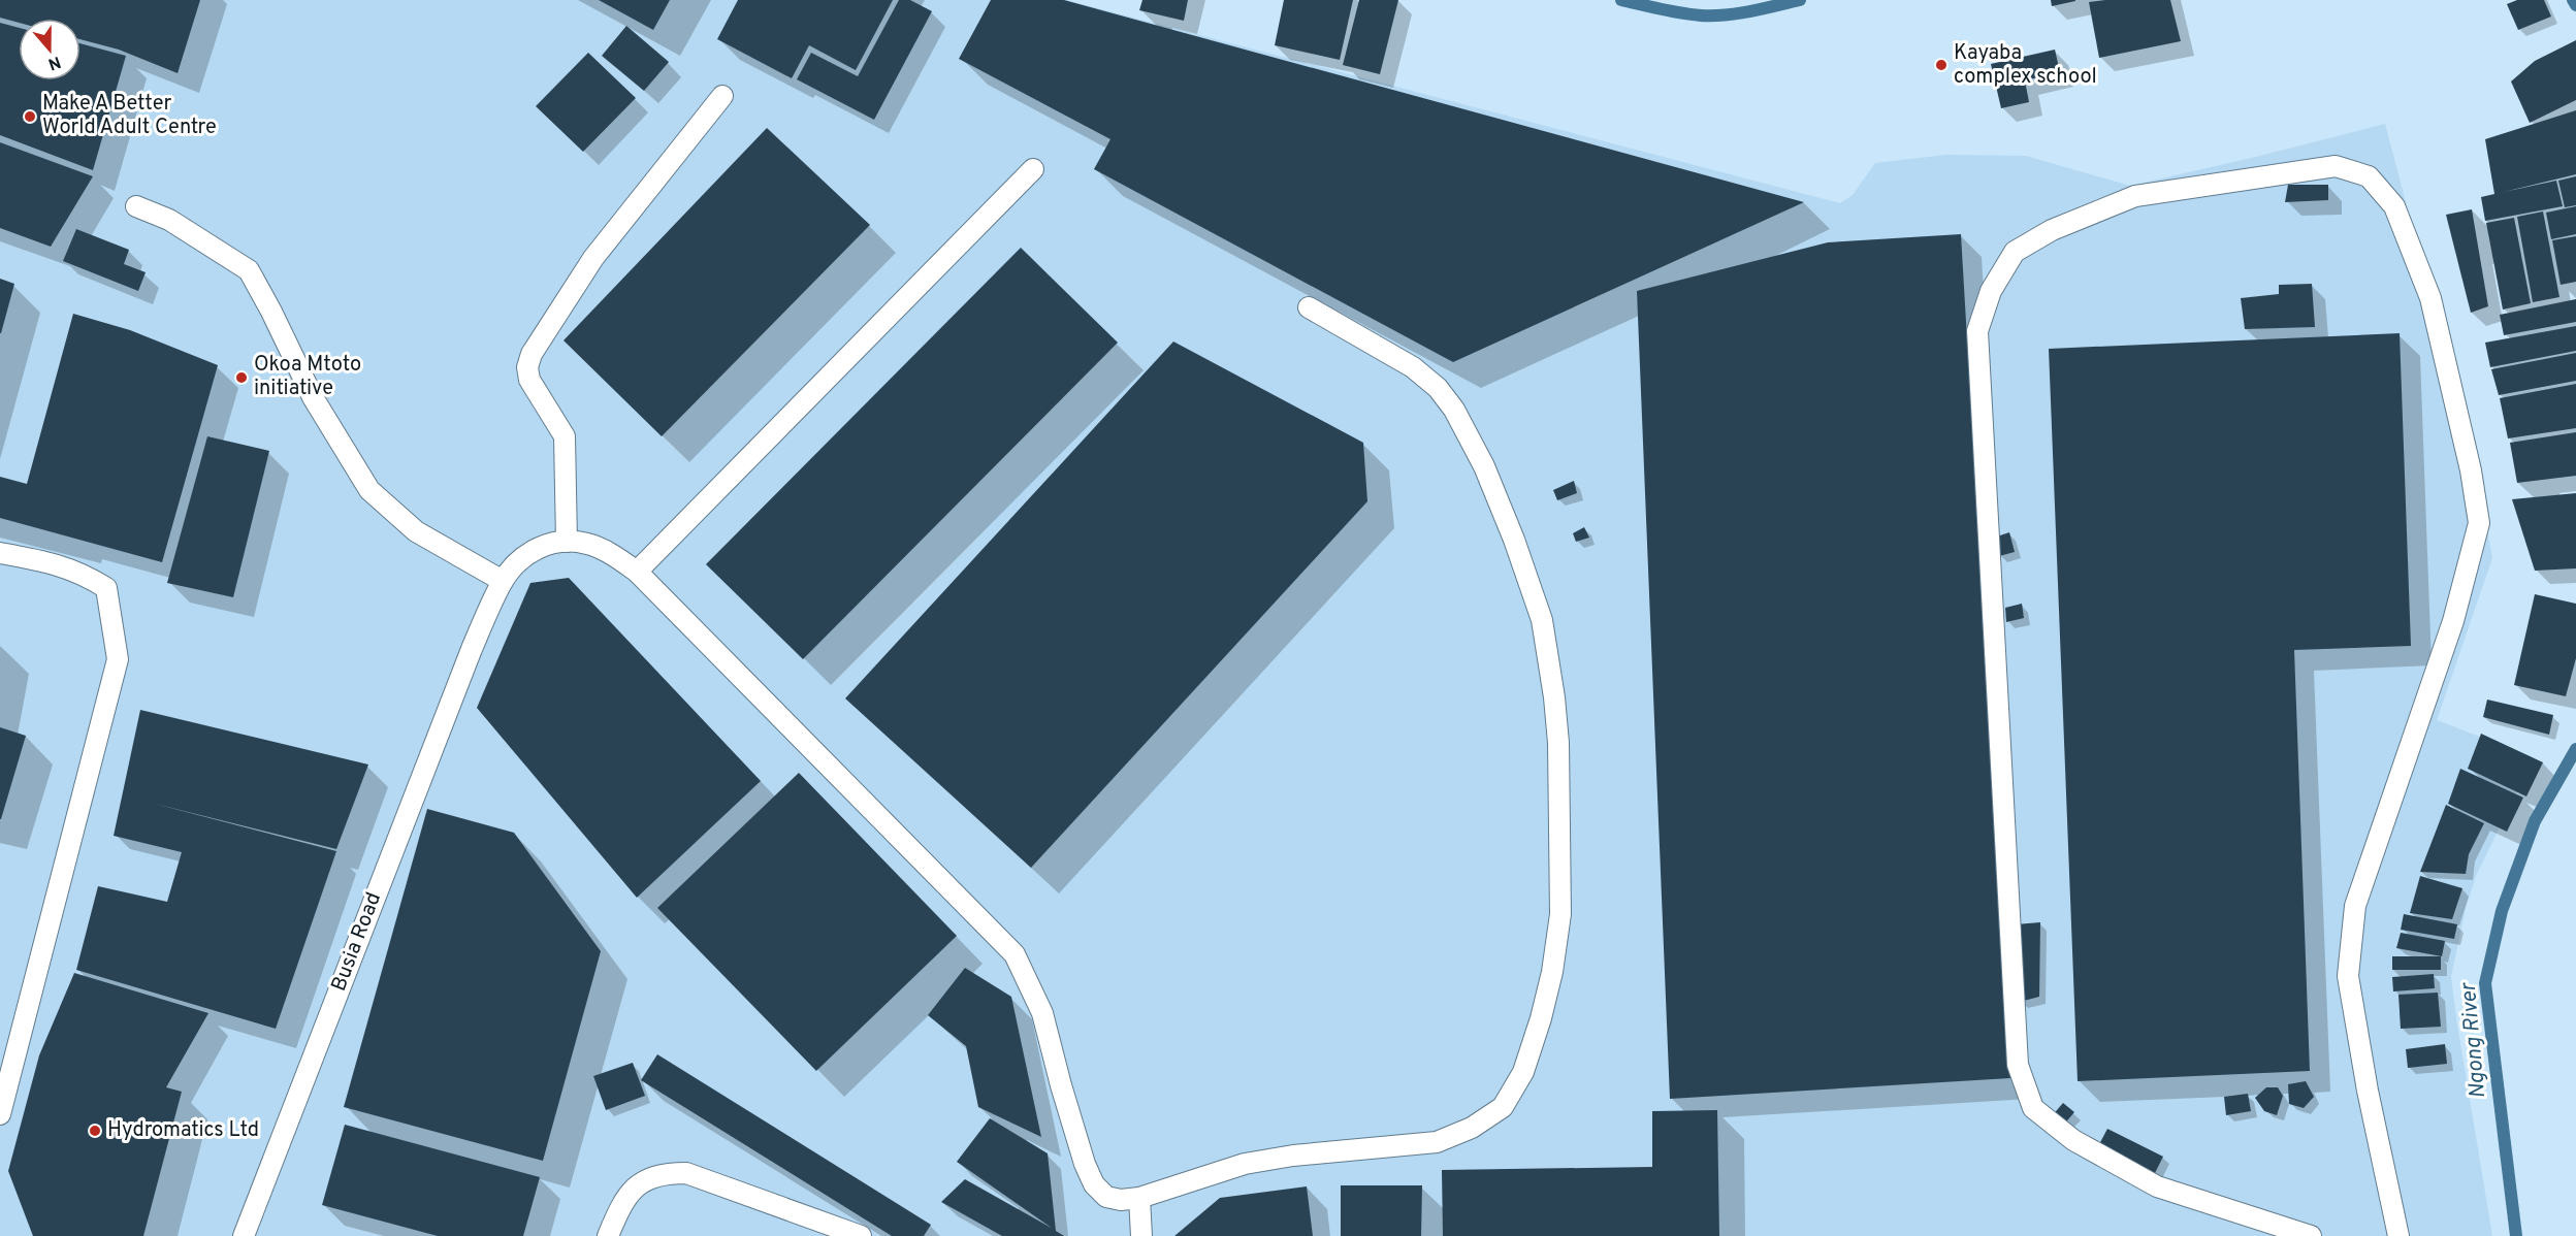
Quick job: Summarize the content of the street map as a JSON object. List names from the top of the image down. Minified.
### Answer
{"streets":{"lane":["Busia Road"]},"water":["Ngong River"],"places":["Kayaba complex school","Make A Better World Adult Centre","Okoa Mtoto initiative","Hydromatics Ltd"],"north":"bottom"}
